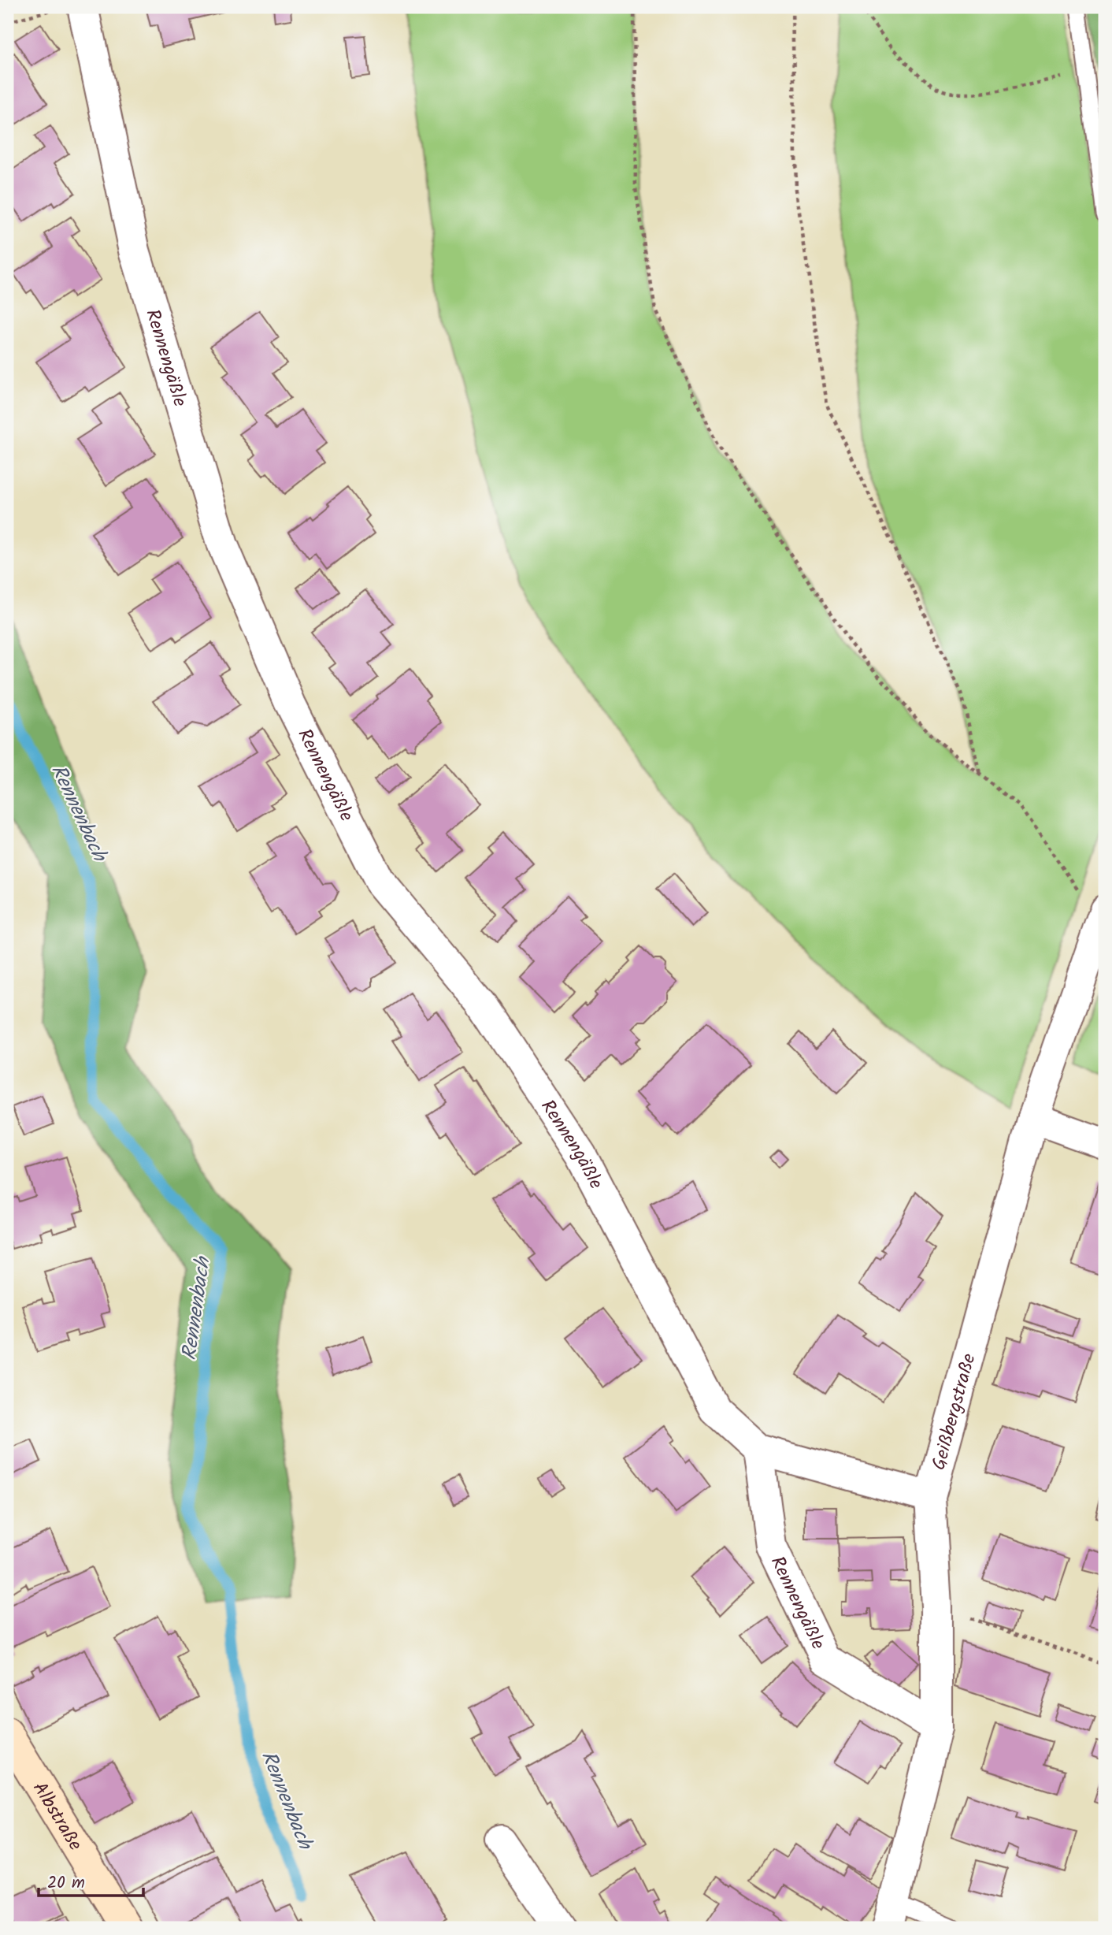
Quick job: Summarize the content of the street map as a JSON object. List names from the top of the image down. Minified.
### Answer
{"streets":{"main road":["Albstraße"],"street":["Rennengäßle","Geißbergstraße"]},"crossings":[["Rennengäßle","Geißbergstraße"]],"water":["Rennenbach"],"scale_bar":"20 m"}
